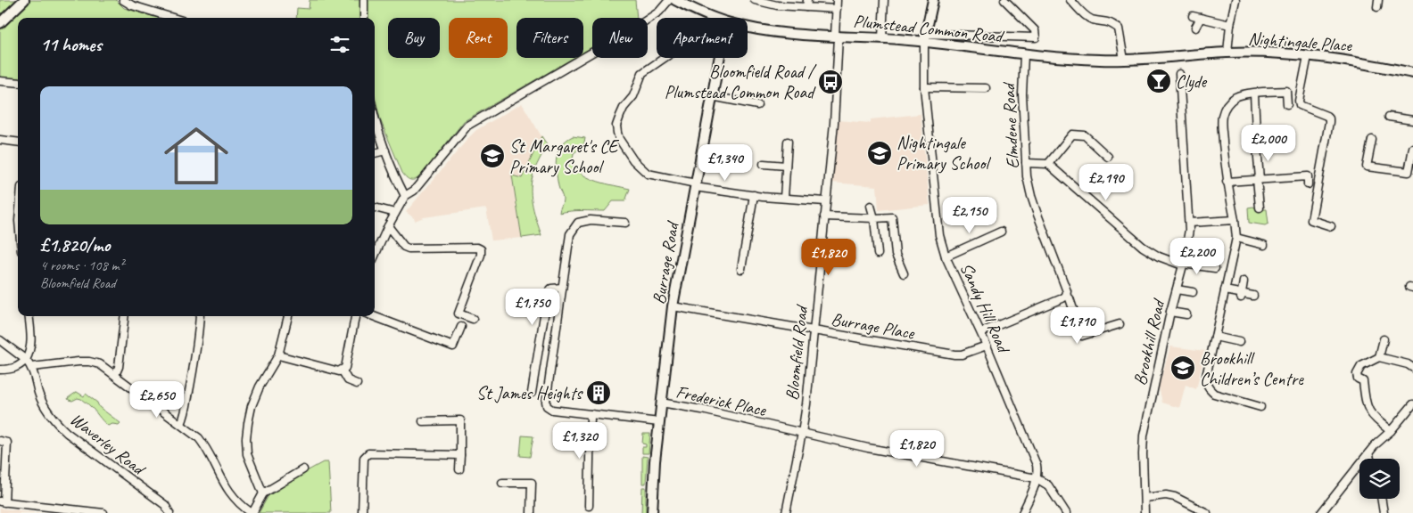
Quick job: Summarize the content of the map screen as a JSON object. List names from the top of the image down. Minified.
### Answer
{"streets":{"street":["Plumstead Common Road","Nightingale Place","Elmdene Road","Burrage Road","Sandy Hill Road","Burrage Place","Brookhill Road","Bloomfield Road","Frederick Place","Waverley Road"]},"crossings":[["Plumstead Common Road","Nightingale Place"],["Plumstead Common Road","Elmdene Road"],["Plumstead Common Road","Sandy Hill Road"],["Plumstead Common Road","Bloomfield Road"],["Burrage Road","Burrage Place"],["Burrage Road","Frederick Place"],["Sandy Hill Road","Burrage Place"],["Sandy Hill Road","Frederick Place"],["Burrage Place","Bloomfield Road"],["Bloomfield Road","Frederick Place"]],"places":{"bar":["Clyde"],"bus stop":["Bloomfield Road / Plumstead Common Road"],"school or university":["Nightingale Primary School","St Margaret's CE Primary School","Brookhill Children’s Centre"],"building":["St James Heights"]},"page":{"chip":["Buy","Rent","Filters","New","Apartment"],"heading":"11 homes","list":[{"name":"£1,820/mo","note":"4 rooms · 108 m² · Bloomfield Road"}],"price":["£2,000","£1,340","£2,190","£2,150","£2,200","£1,820","£1,750","£1,710","£2,650","£1,320","£1,820"]}}
